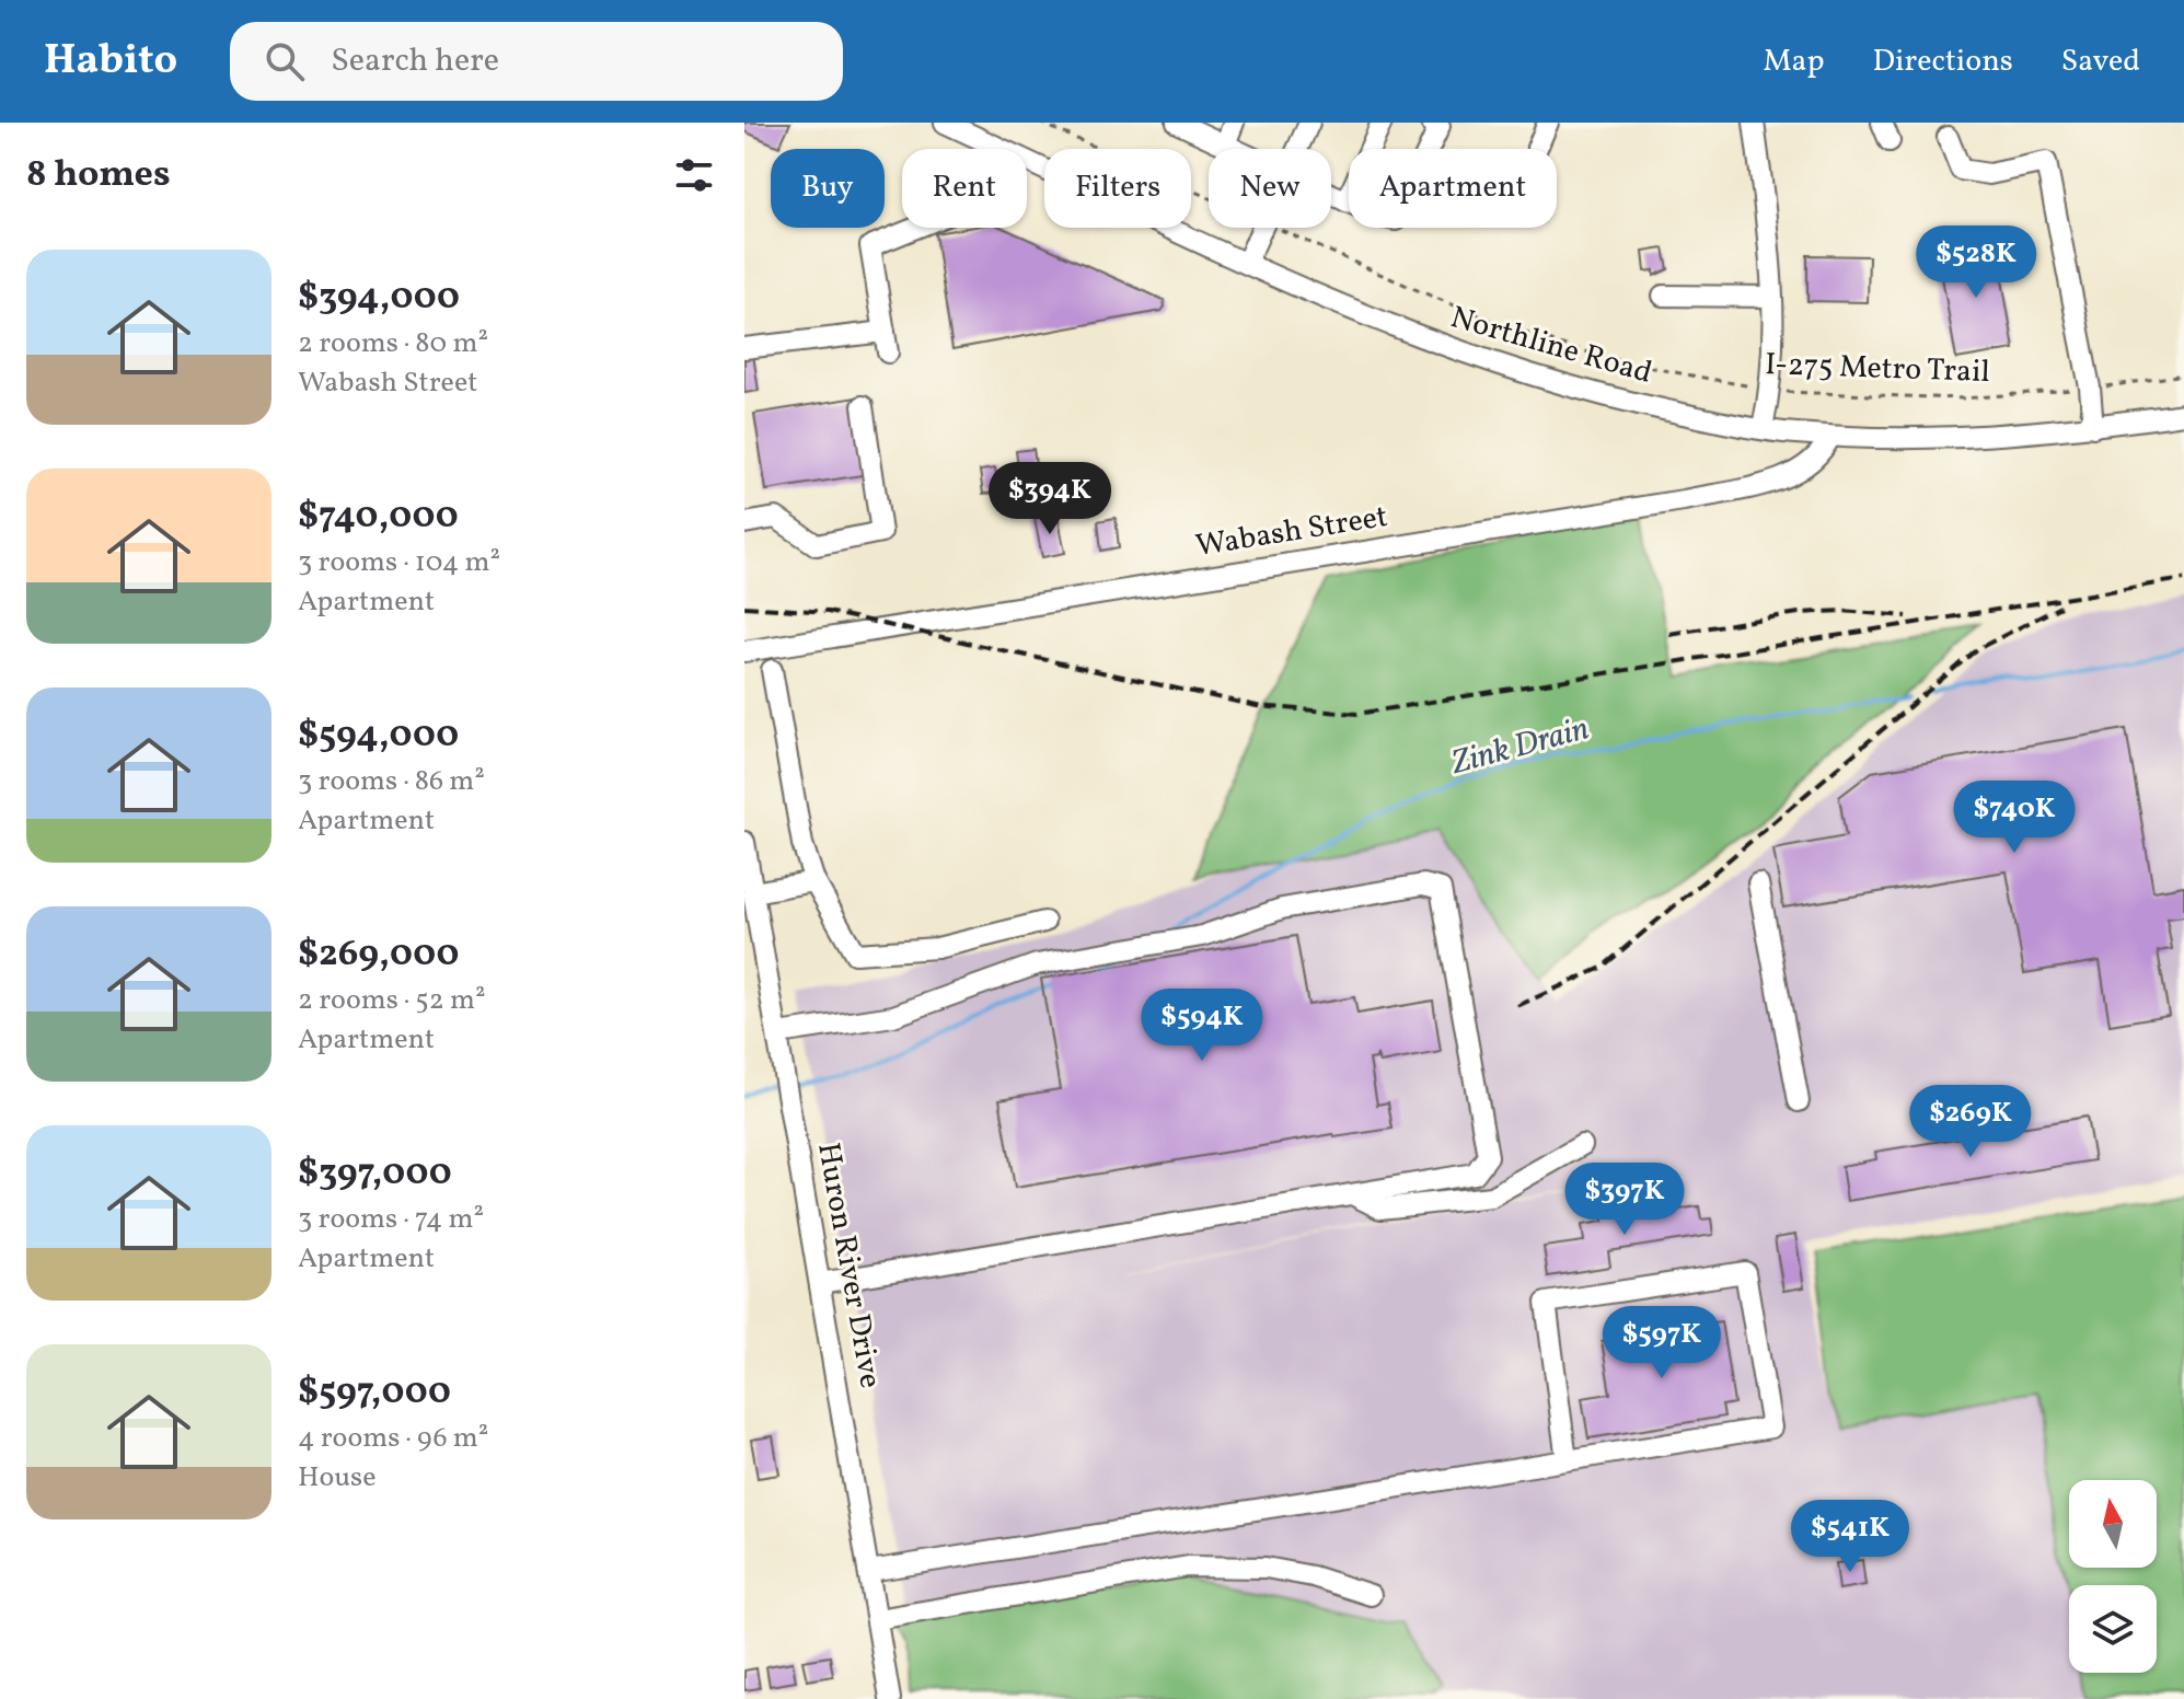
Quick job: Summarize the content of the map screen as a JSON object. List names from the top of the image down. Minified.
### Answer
{"streets":{"street":["Northline Road","Wabash Street","Huron River Drive"],"path":["I-275 Metro Trail"]},"crossings":[["Northline Road","Wabash Street"]],"water":["Zink Drain"],"north":"top","page":{"header":"Habito","search":"Search here","nav":["Map","Directions","Saved"],"heading":"8 homes","chip":["Buy","Rent","Filters","New","Apartment"],"price":["$528K","$394K","$740K","$594K","$269K","$397K","$597K","$541K"],"list":[{"name":"$394,000","note":"2 rooms · 80 m² · Wabash Street"},{"name":"$740,000","note":"3 rooms · 104 m² · Apartment"},{"name":"$594,000","note":"3 rooms · 86 m² · Apartment"},{"name":"$269,000","note":"2 rooms · 52 m² · Apartment"},{"name":"$397,000","note":"3 rooms · 74 m² · Apartment"},{"name":"$597,000","note":"4 rooms · 96 m² · House"}]}}
